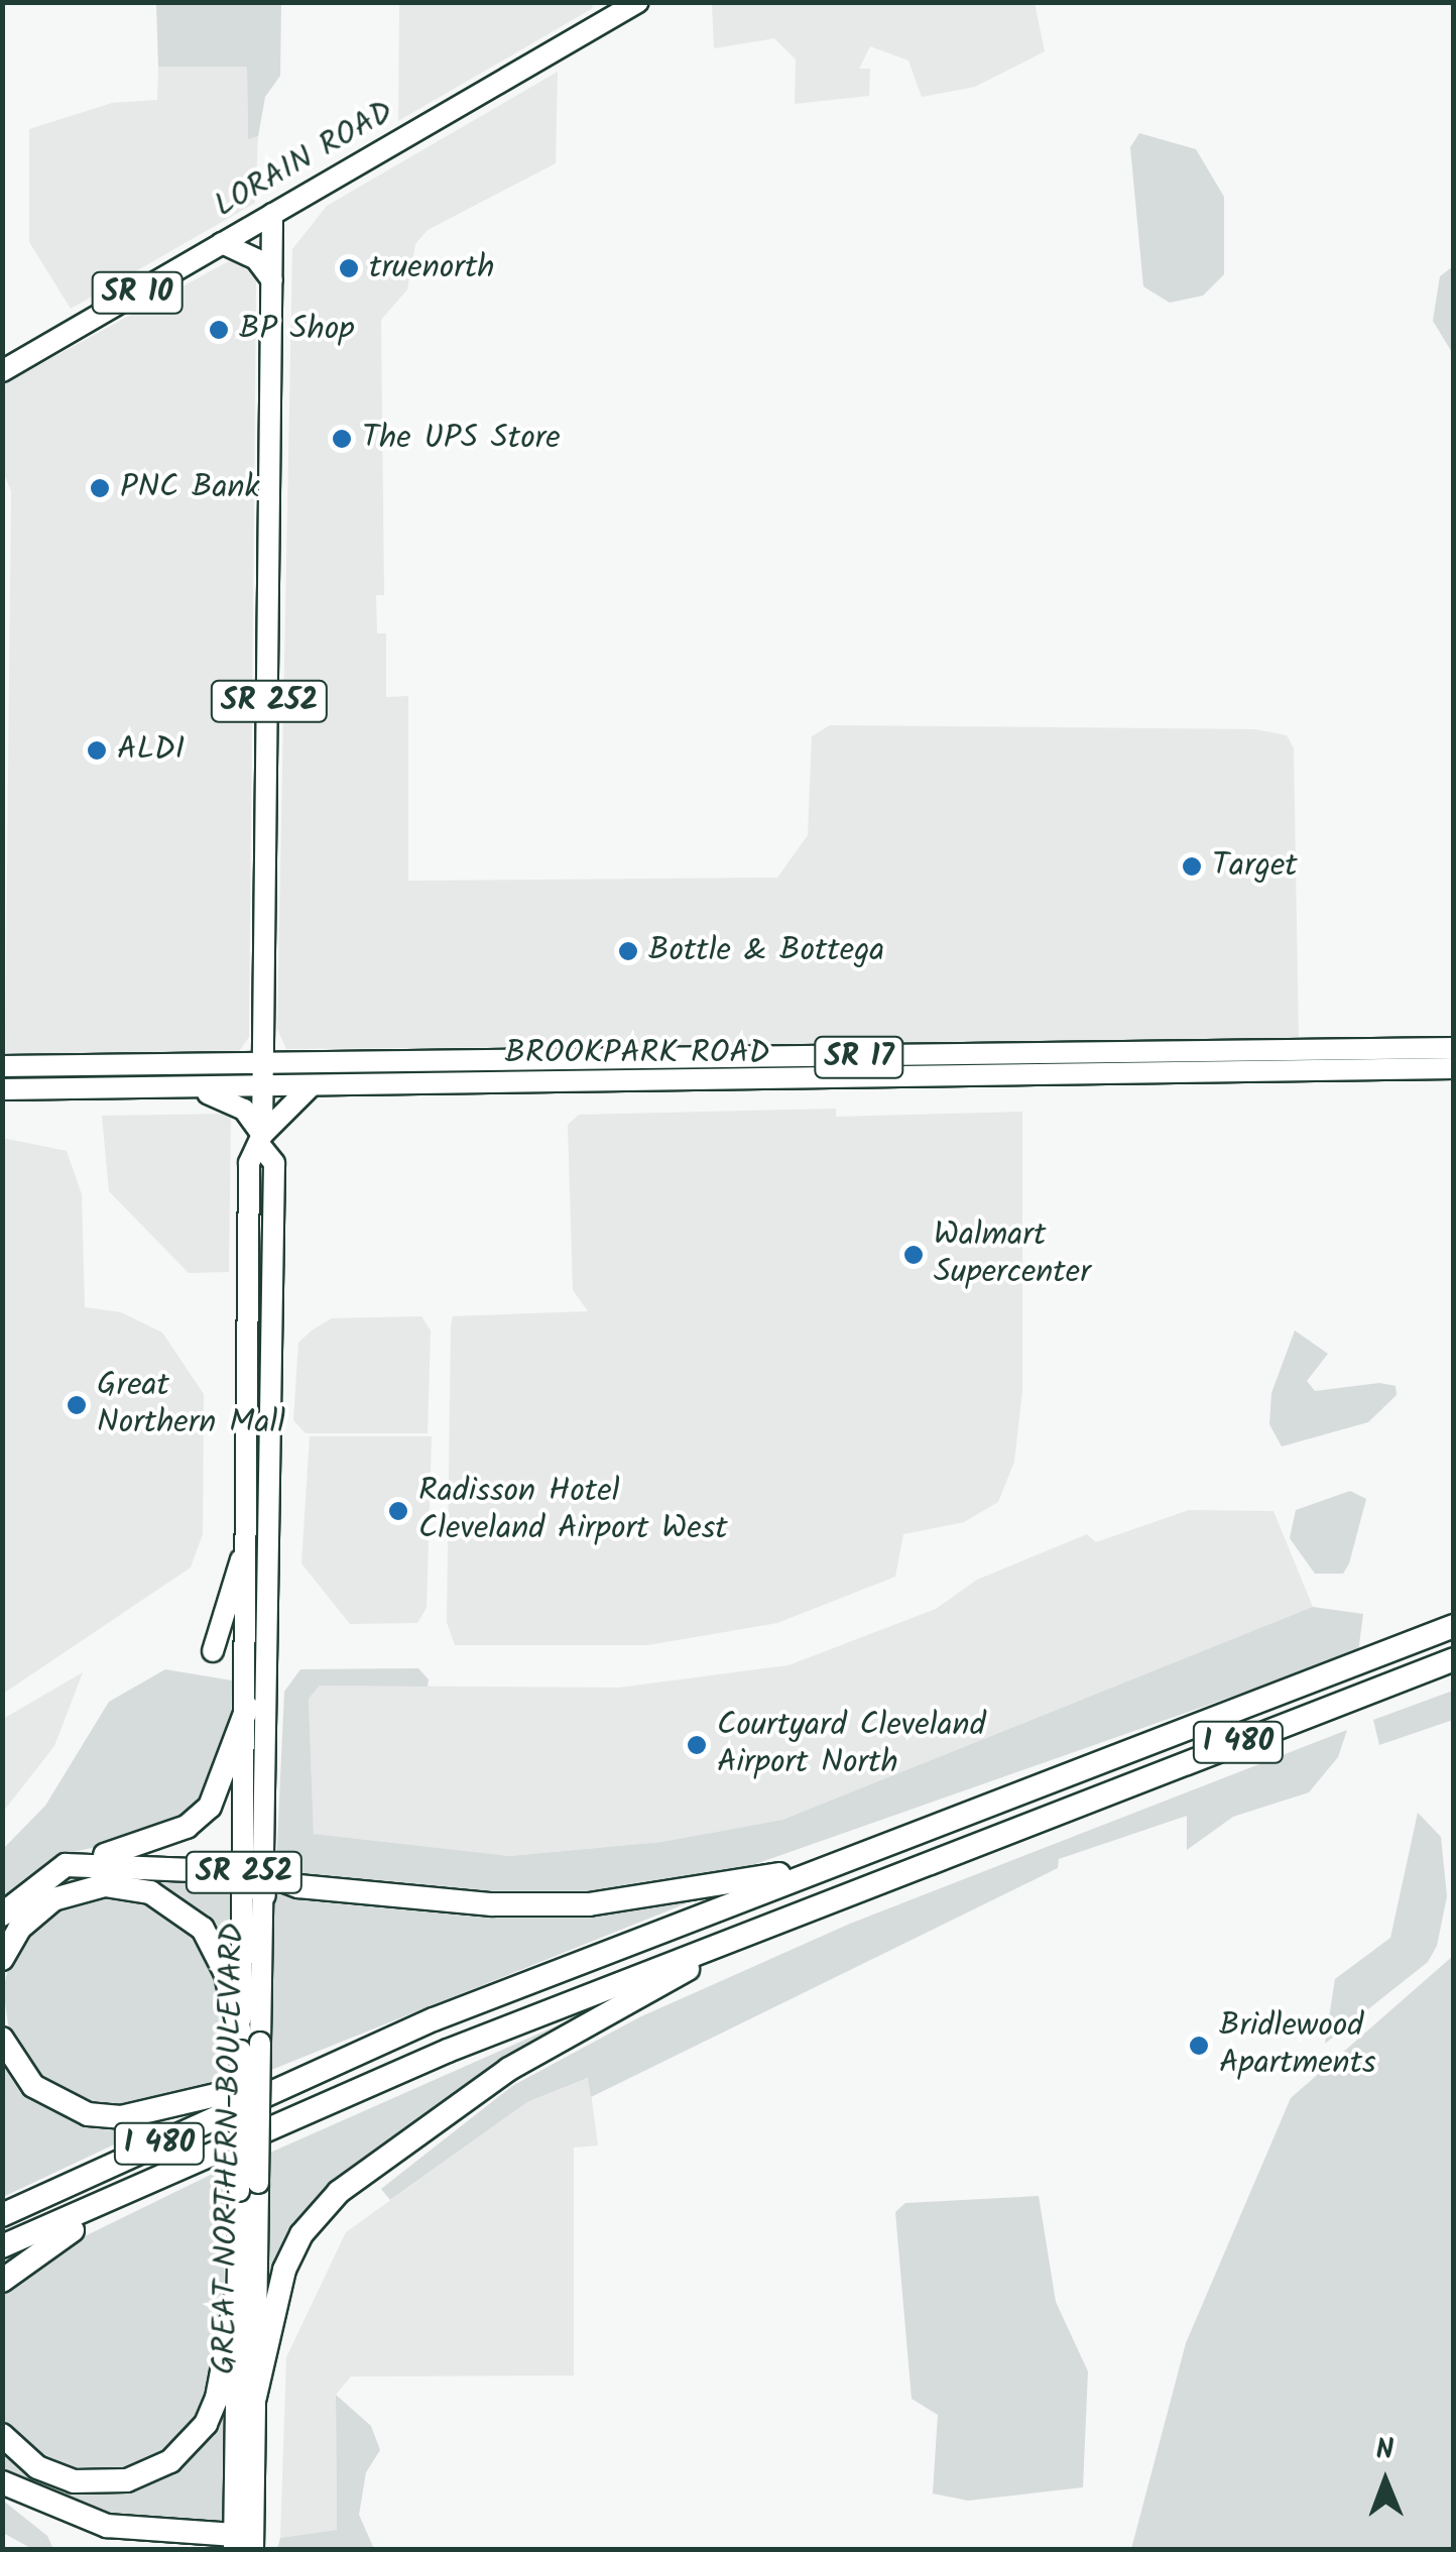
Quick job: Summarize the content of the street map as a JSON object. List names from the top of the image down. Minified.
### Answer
{"streets":{"highway":["I 480"],"main road":["LORAIN ROAD","SR 10","SR 252","BROOKPARK ROAD","SR 17","GREAT NORTHERN BOULEVARD"]},"crossings":[["LORAIN ROAD","GREAT NORTHERN BOULEVARD"],["BROOKPARK ROAD","GREAT NORTHERN BOULEVARD"]],"places":["truenorth","BP Shop","The UPS Store","PNC Bank","ALDI","Target","Bottle & Bottega","Walmart Supercenter","Great Northern Mall","Radisson Hotel Cleveland Airport West","Courtyard Cleveland Airport North","Bridlewood Apartments"],"north":"top"}
